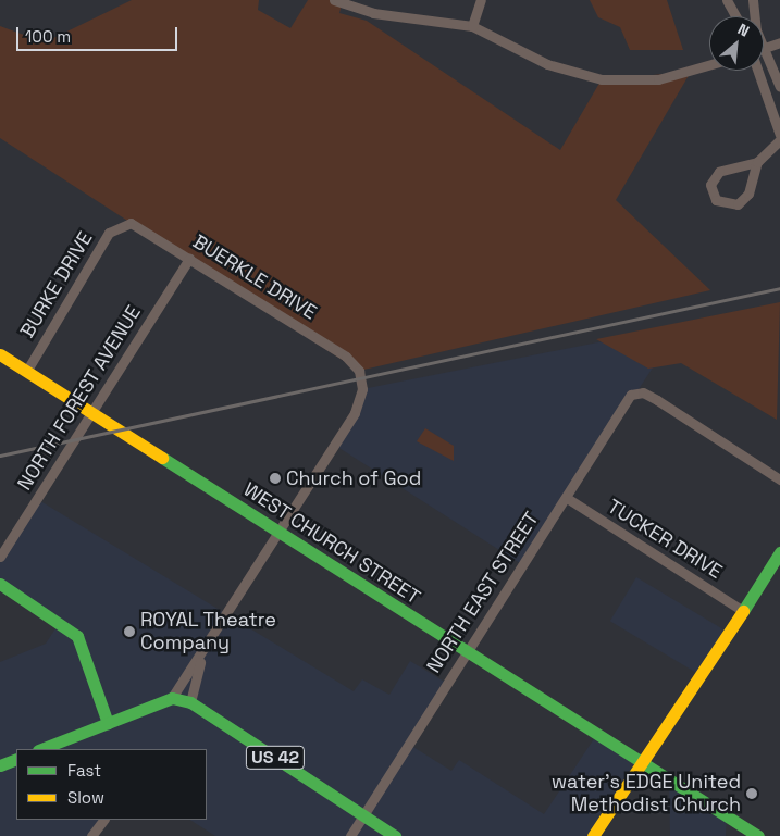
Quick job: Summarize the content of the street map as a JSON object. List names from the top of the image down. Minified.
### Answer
{"streets":{"main road":["WEST CHURCH STREET","US 42"],"street":["BUERKLE DRIVE","BURKE DRIVE","NORTH FOREST AVENUE","TUCKER DRIVE","NORTH EAST STREET"]},"crossings":[["BUERKLE DRIVE","BURKE DRIVE"],["BUERKLE DRIVE","NORTH FOREST AVENUE"],["BUERKLE DRIVE","WEST CHURCH STREET"],["BURKE DRIVE","WEST CHURCH STREET"],["NORTH FOREST AVENUE","WEST CHURCH STREET"],["TUCKER DRIVE","NORTH EAST STREET"],["WEST CHURCH STREET","NORTH EAST STREET"],["NORTH EAST STREET","US 42"]],"places":["Church of God","ROYAL Theatre Company","water's EDGE United Methodist Church"],"legend":["Fast","Slow"],"scale_bar":"100 m","north":"top right"}
